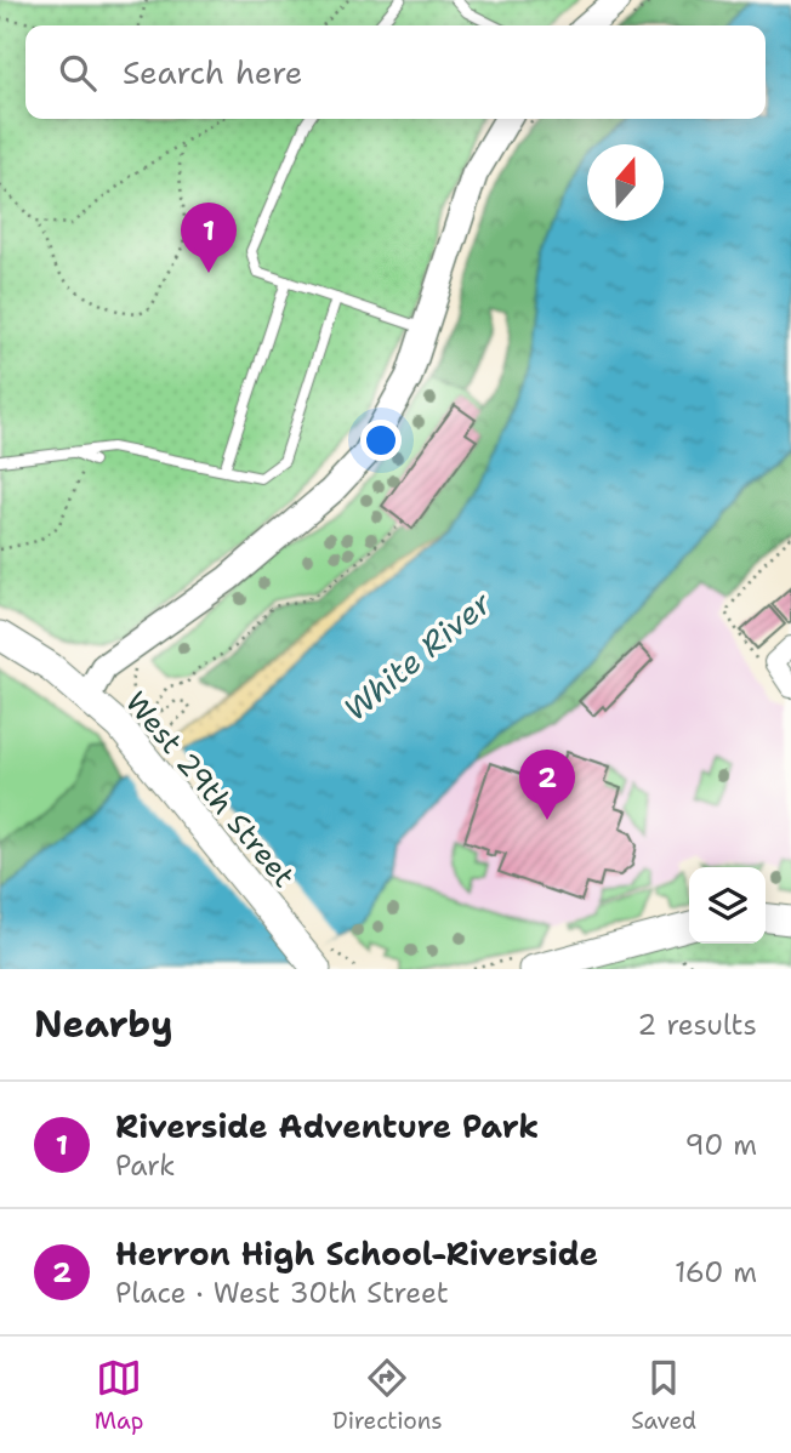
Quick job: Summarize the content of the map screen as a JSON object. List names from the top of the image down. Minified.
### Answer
{"streets":{"main road":["West 29th Street"]},"water":["White River"],"north":"top","page":{"search":"Search here","pins":["1","2"],"heading":["Nearby","2 results"],"list":[{"mark":"1","name":"Riverside Adventure Park","note":"Park","value":"90 m"},{"mark":"2","name":"Herron High School-Riverside","note":"Place · West 30th Street","value":"160 m"}],"nav":["Map","Directions","Saved"]}}
